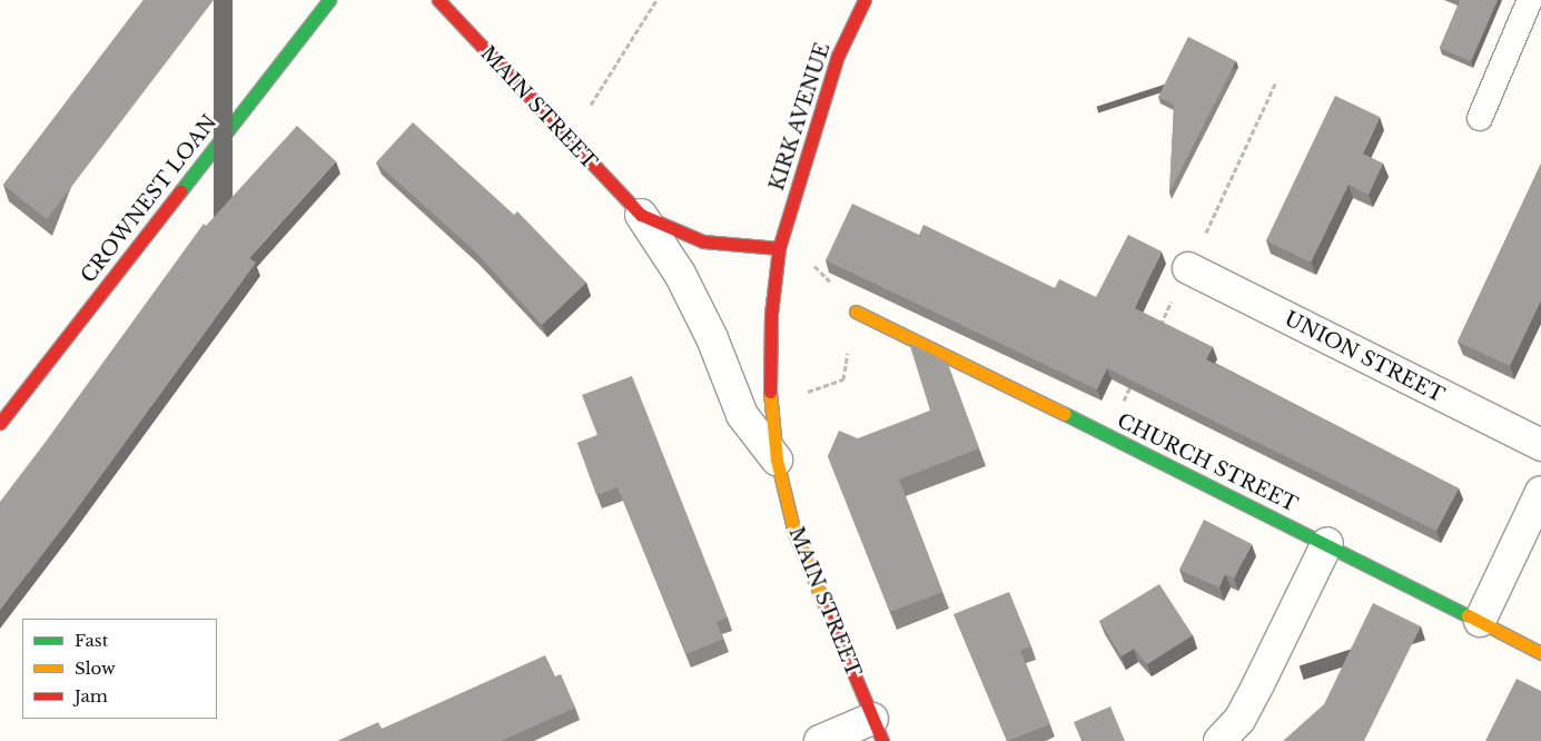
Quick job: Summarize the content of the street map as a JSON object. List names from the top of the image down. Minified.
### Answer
{"streets":{"street":["MAIN STREET","KIRK AVENUE","CROWNEST LOAN","UNION STREET","CHURCH STREET"]},"crossings":[["MAIN STREET","KIRK AVENUE"]],"legend":["Fast","Slow","Jam"]}
